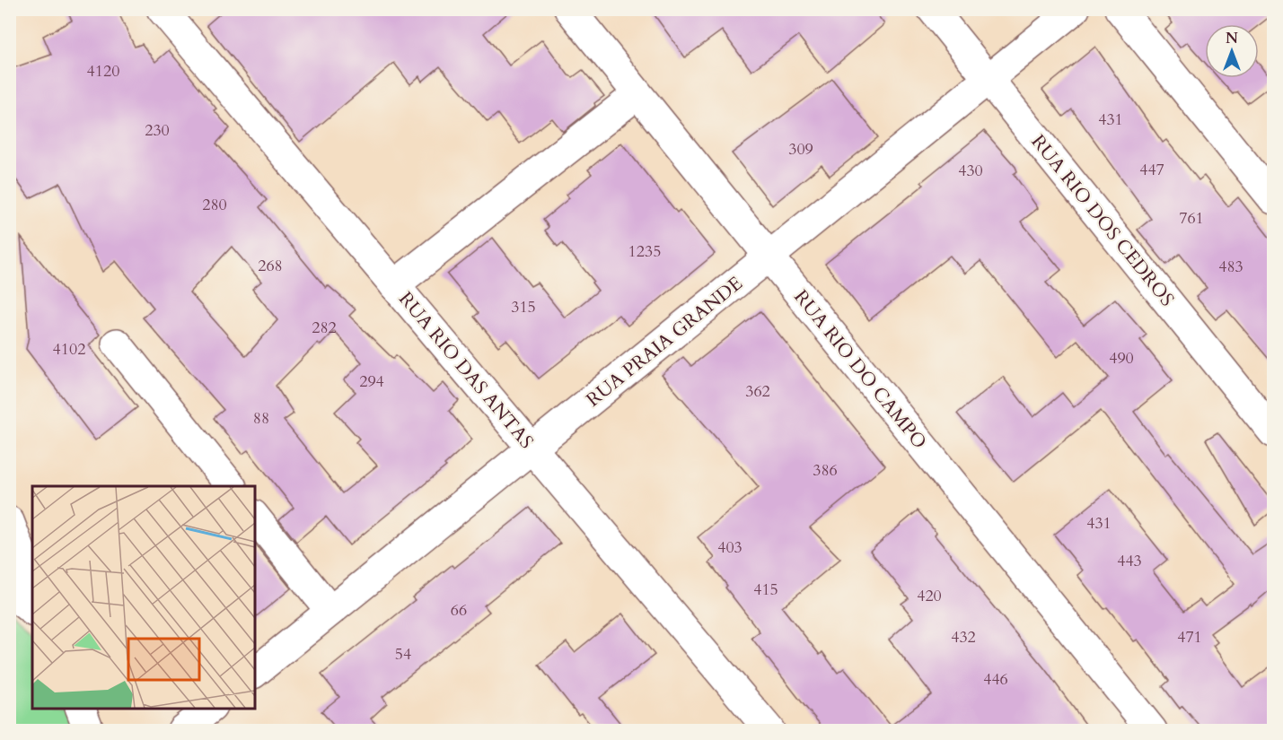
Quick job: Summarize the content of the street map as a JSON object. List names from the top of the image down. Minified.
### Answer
{"streets":{"street":["RUA RIO DOS CEDROS","RUA PRAIA GRANDE","RUA RIO DO CAMPO","RUA RIO DAS ANTAS"]},"crossings":[["RUA RIO DOS CEDROS","RUA PRAIA GRANDE"],["RUA PRAIA GRANDE","RUA RIO DO CAMPO"],["RUA PRAIA GRANDE","RUA RIO DAS ANTAS"]],"house_numbers":["4120","431","230","309","447","430","280","761","1235","268","483","315","282","4102","490","294","362","88","386","431","403","443","415","420","66","432","471","54","446"],"north":"top"}
